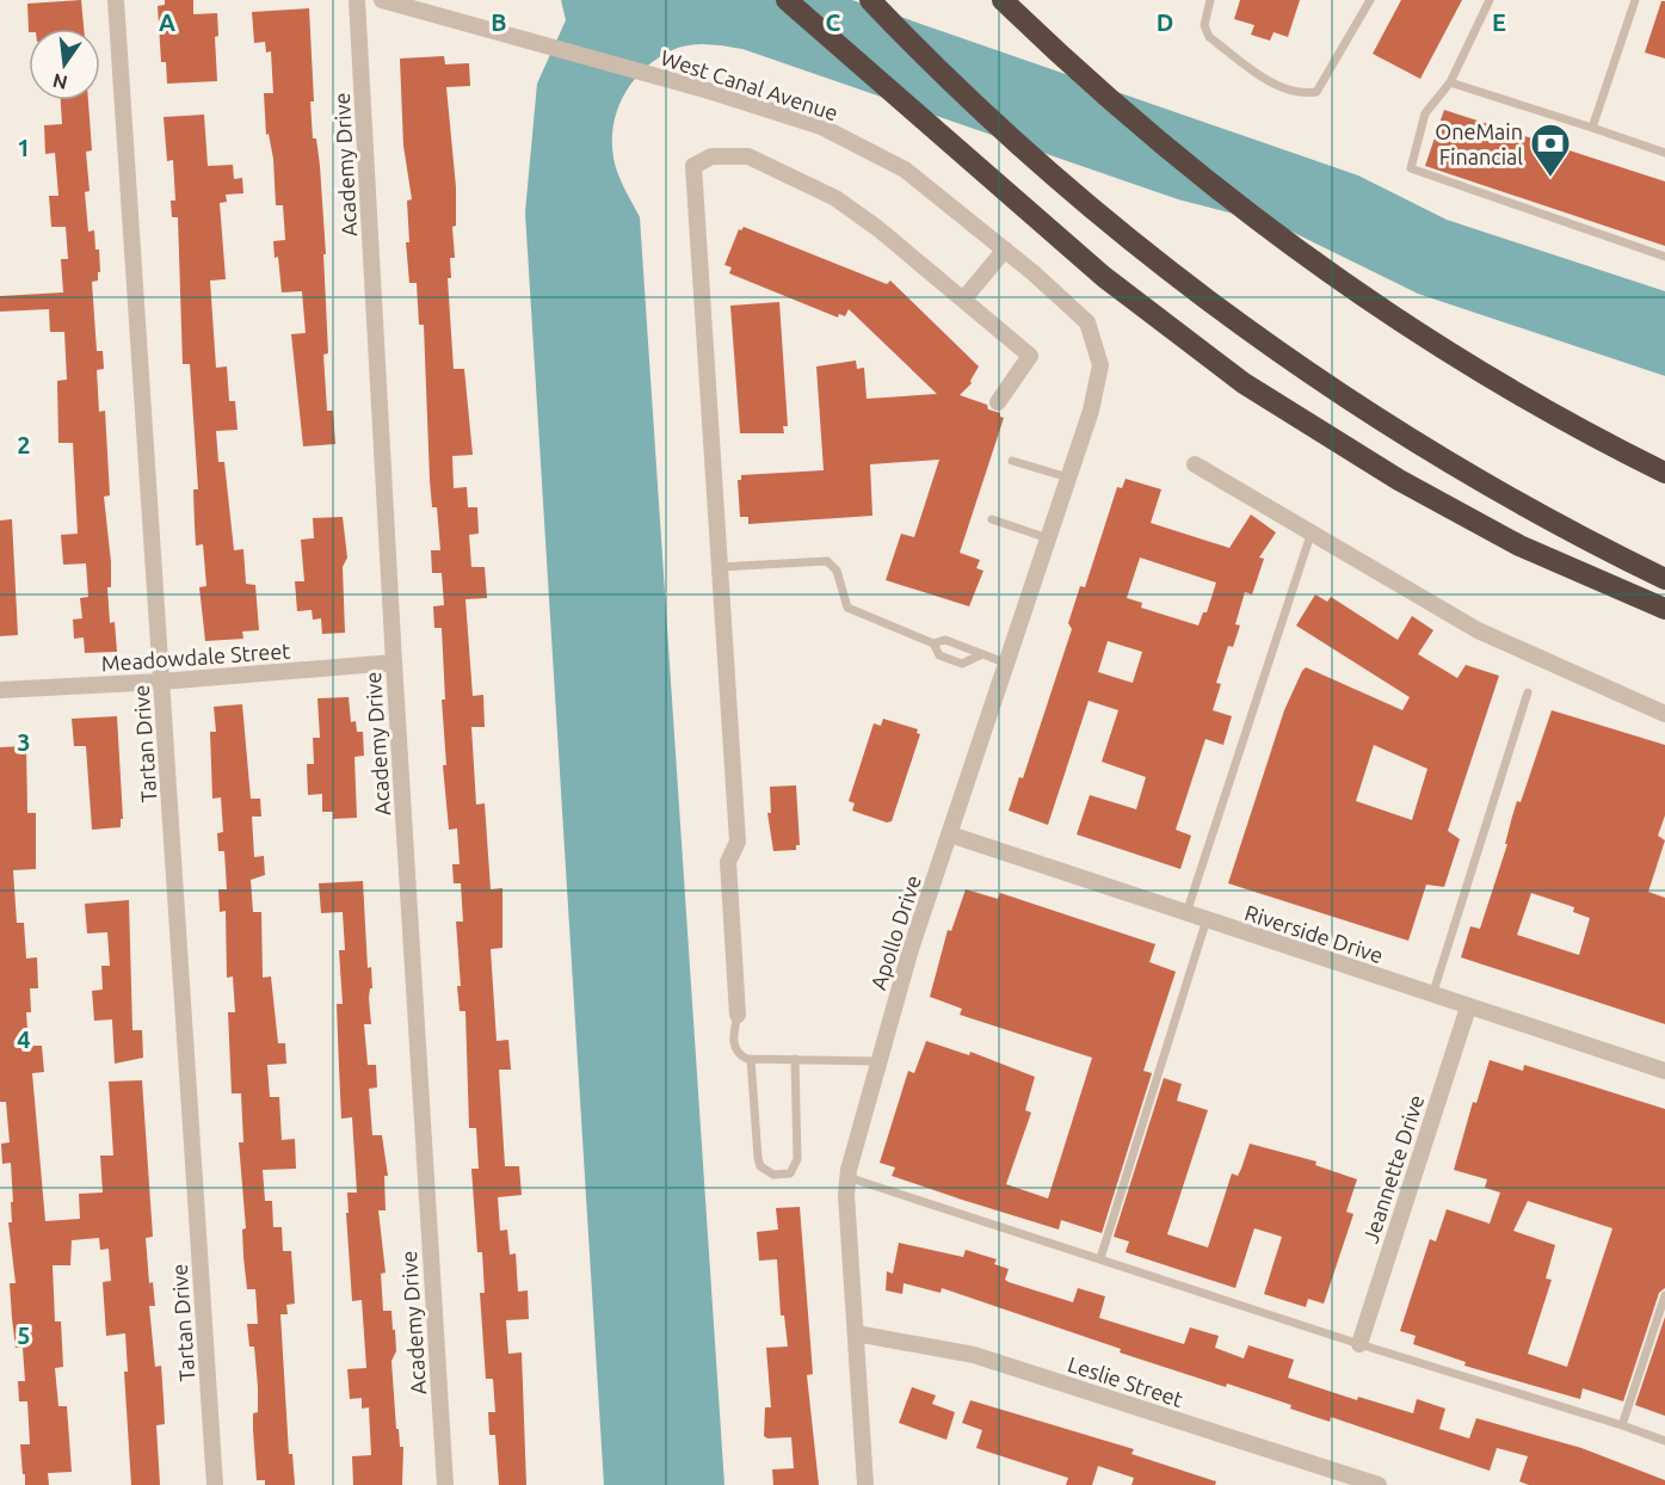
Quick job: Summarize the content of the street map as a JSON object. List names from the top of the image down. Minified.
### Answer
{"streets":{"street":["West Canal Avenue","Academy Drive","Meadowdale Street","Tartan Drive","Apollo Drive","Riverside Drive","Jeannette Drive","Leslie Street"]},"crossings":[["West Canal Avenue","Apollo Drive"],["Academy Drive","Meadowdale Street"],["Meadowdale Street","Tartan Drive"],["Apollo Drive","Riverside Drive"],["Apollo Drive","Leslie Street"],["Riverside Drive","Jeannette Drive"]],"places":{"bank":["OneMain Financial"]},"north":"bottom","grid":{"columns":["A","B","C","D","E"],"rows":["1","2","3","4","5"]}}
